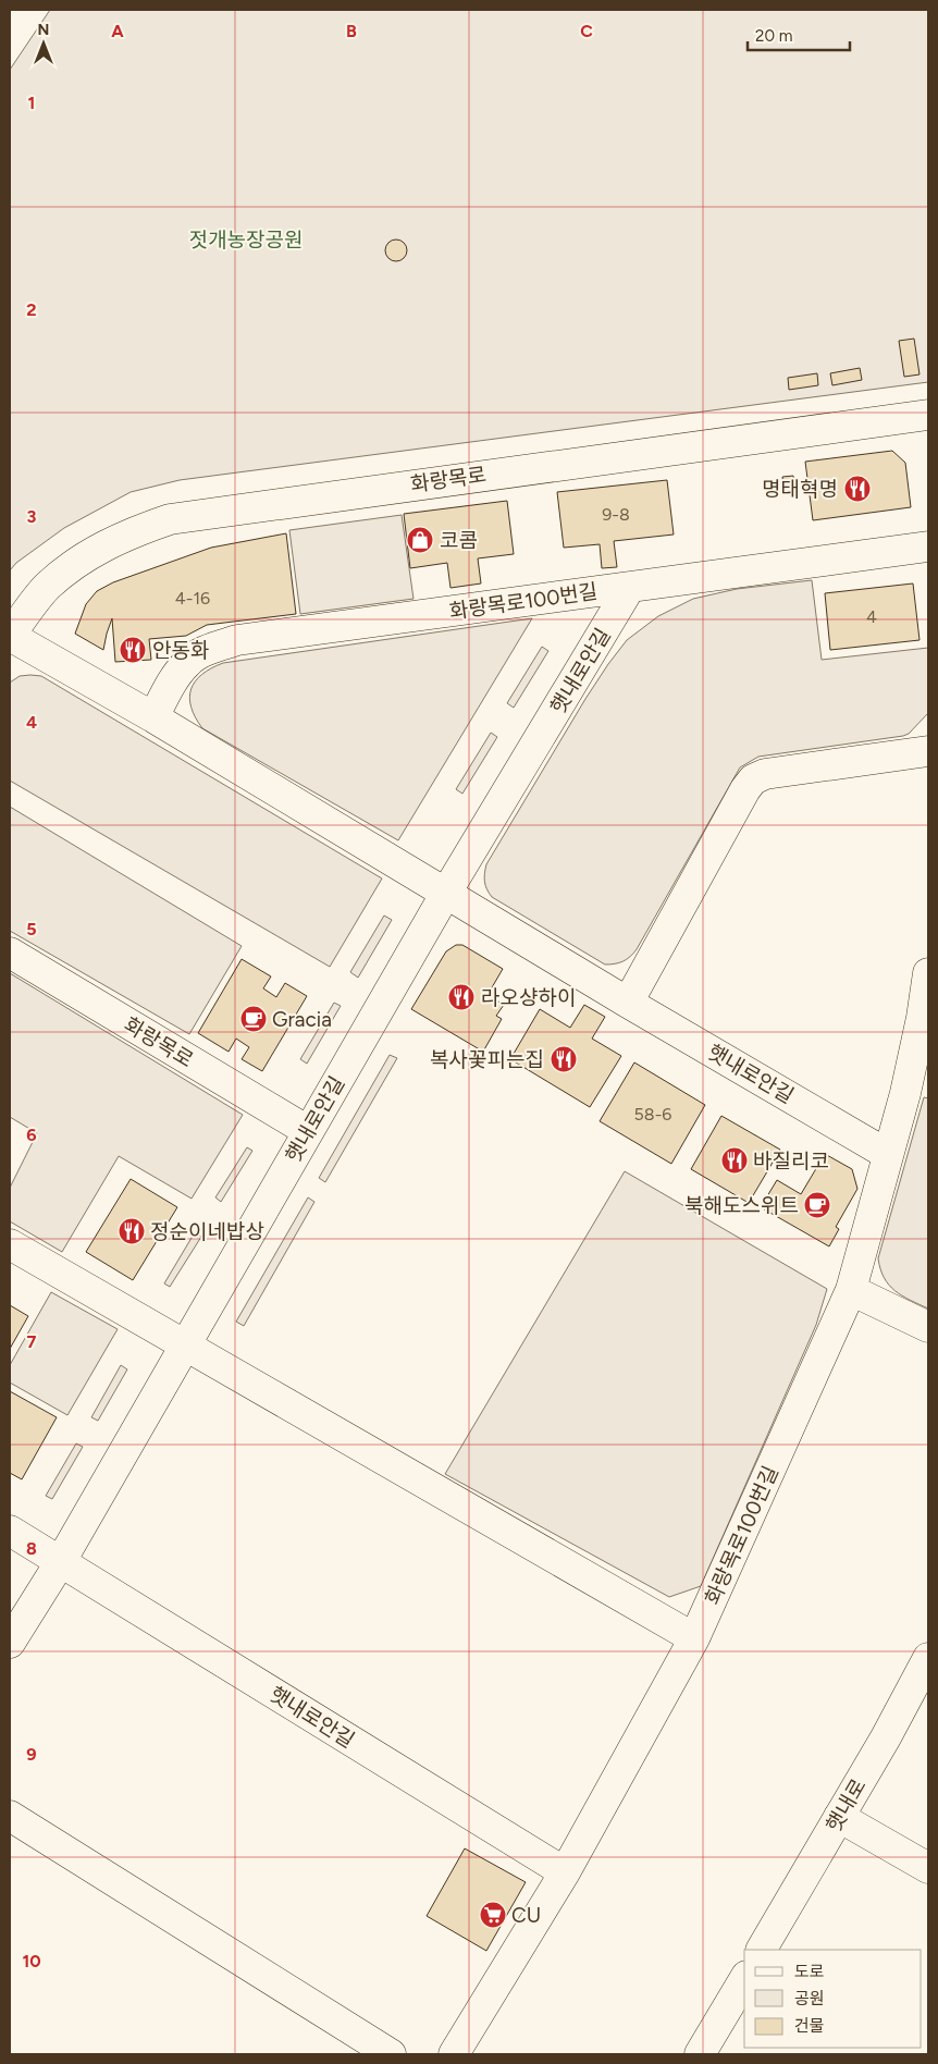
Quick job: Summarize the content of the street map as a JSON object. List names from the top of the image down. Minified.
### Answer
{"streets":{"street":["화랑목로","화랑목로100번길","햇내로안길","햇내로"]},"crossings":[["화랑목로","화랑목로100번길"],["화랑목로","햇내로안길"],["화랑목로100번길","햇내로안길"]],"parks":["젓개농장공원"],"places":{"restaurant":["명태혁명","안동화","라오샹하이","복사꽃피는집","바질리코","정순이네밥상"],"shop":["코콤"],"cafe":["Gracia","북해도스위트"],"supermarket":["CU"]},"house_numbers":["9-8","4-16","4","58-6"],"legend":["도로","공원","건물"],"scale_bar":"20 m","north":"top","grid":{"columns":["A","B","C"],"rows":["1","2","3","4","5","6","7","8","9","10"]}}
